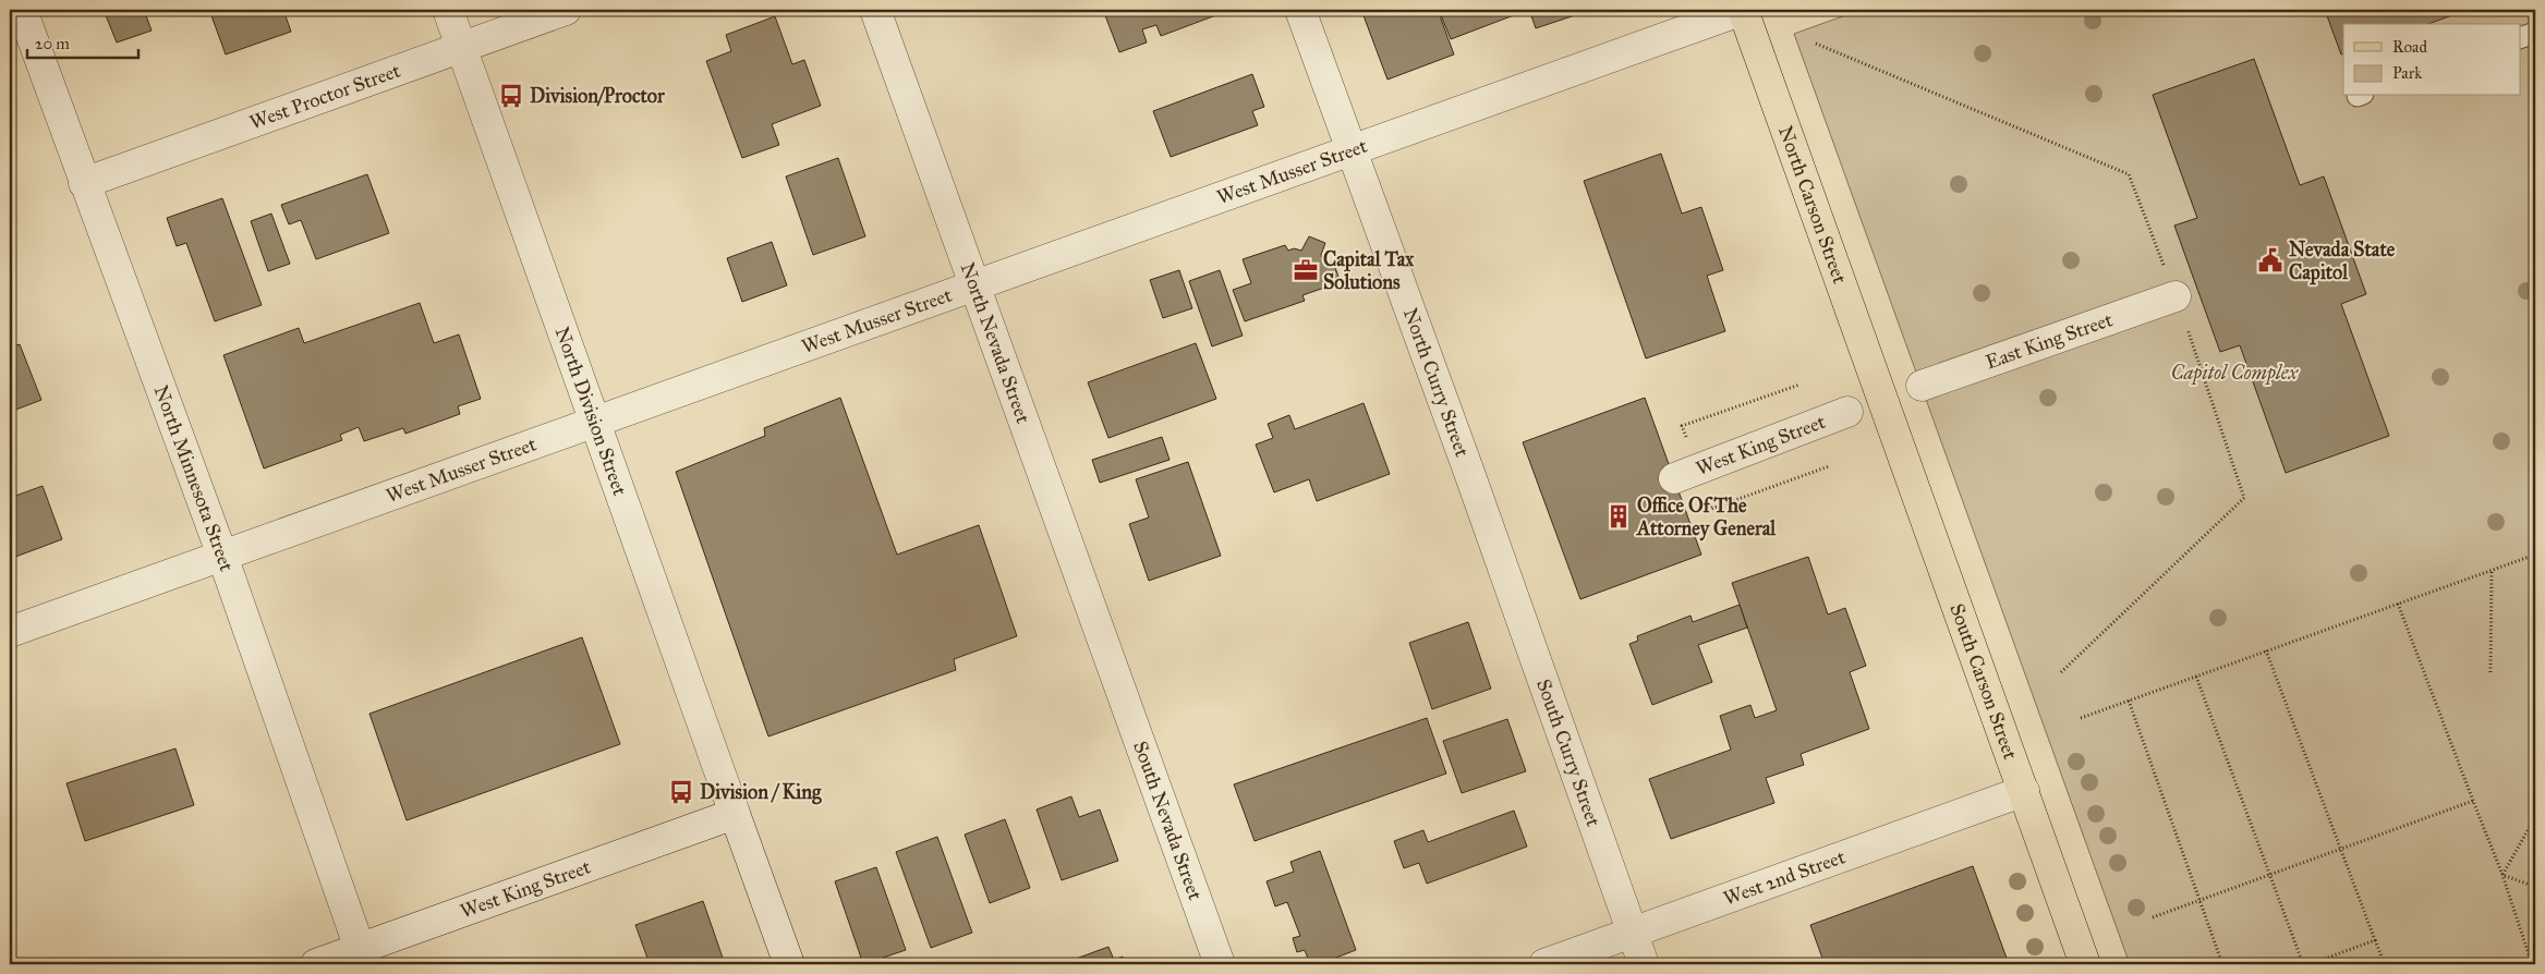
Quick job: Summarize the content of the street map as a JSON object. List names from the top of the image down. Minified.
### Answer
{"streets":{"main road":["North Carson Street","South Carson Street"],"street":["West Proctor Street","West Musser Street","East King Street","North Nevada Street","North Curry Street","North Division Street","West King Street","North Minnesota Street","South Curry Street","South Nevada Street","West 2nd Street"]},"crossings":[["West Proctor Street","North Division Street"],["West Proctor Street","North Minnesota Street"],["West Musser Street","North Carson Street"],["West Musser Street","North Nevada Street"],["West Musser Street","North Curry Street"],["West Musser Street","North Division Street"],["West Musser Street","North Minnesota Street"],["North Carson Street","South Carson Street"],["North Nevada Street","South Nevada Street"],["North Curry Street","South Curry Street"],["North Division Street","West King Street"],["West King Street","North Minnesota Street"],["South Carson Street","West 2nd Street"],["South Curry Street","West 2nd Street"]],"parks":["Capitol Complex"],"places":{"bus stop":["Division/Proctor","Division / King"],"public building":["Nevada State Capitol"],"office":["Capital Tax Solutions"],"building":["Office Of The Attorney General"]},"legend":["Road","Park"],"scale_bar":"20 m"}
